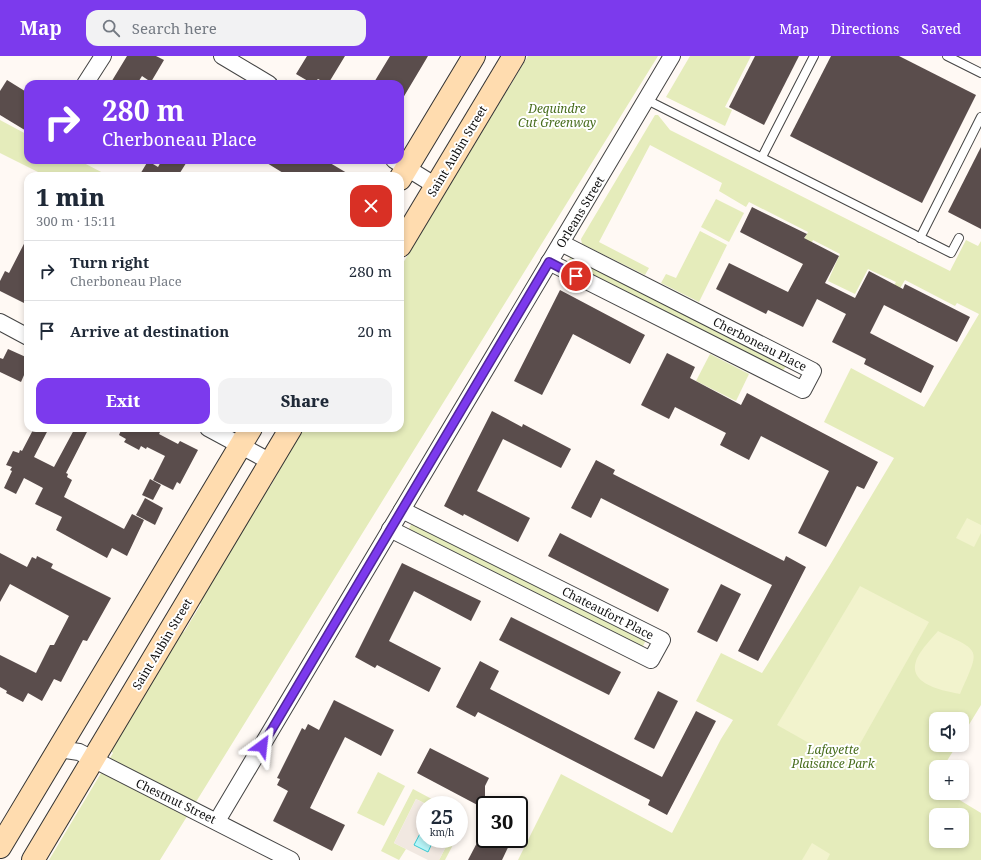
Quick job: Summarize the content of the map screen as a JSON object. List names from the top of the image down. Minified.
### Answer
{"streets":{"main road":["Saint Aubin Street"],"street":["Orleans Street","Cherboneau Place","Chateaufort Place","Chestnut Street"]},"crossings":[["Saint Aubin Street","Chestnut Street"],["Orleans Street","Cherboneau Place"],["Orleans Street","Chateaufort Place"],["Orleans Street","Chestnut Street"]],"parks":["Dequindre Cut Greenway","Lafayette Plaisance Park"],"page":{"header":"Map","search":"Search here","nav":["Map","Directions","Saved"],"turn":["280 m","Cherboneau Place"],"heading":["1 min","300 m · 15:11"],"list":[{"name":"Turn right","note":"Cherboneau Place","value":"280 m"},{"name":"Arrive at destination","value":"20 m"}],"buttons":["Exit","Share"],"map_buttons":["+","−"],"speed":"25 km/h","limit":"30"}}
